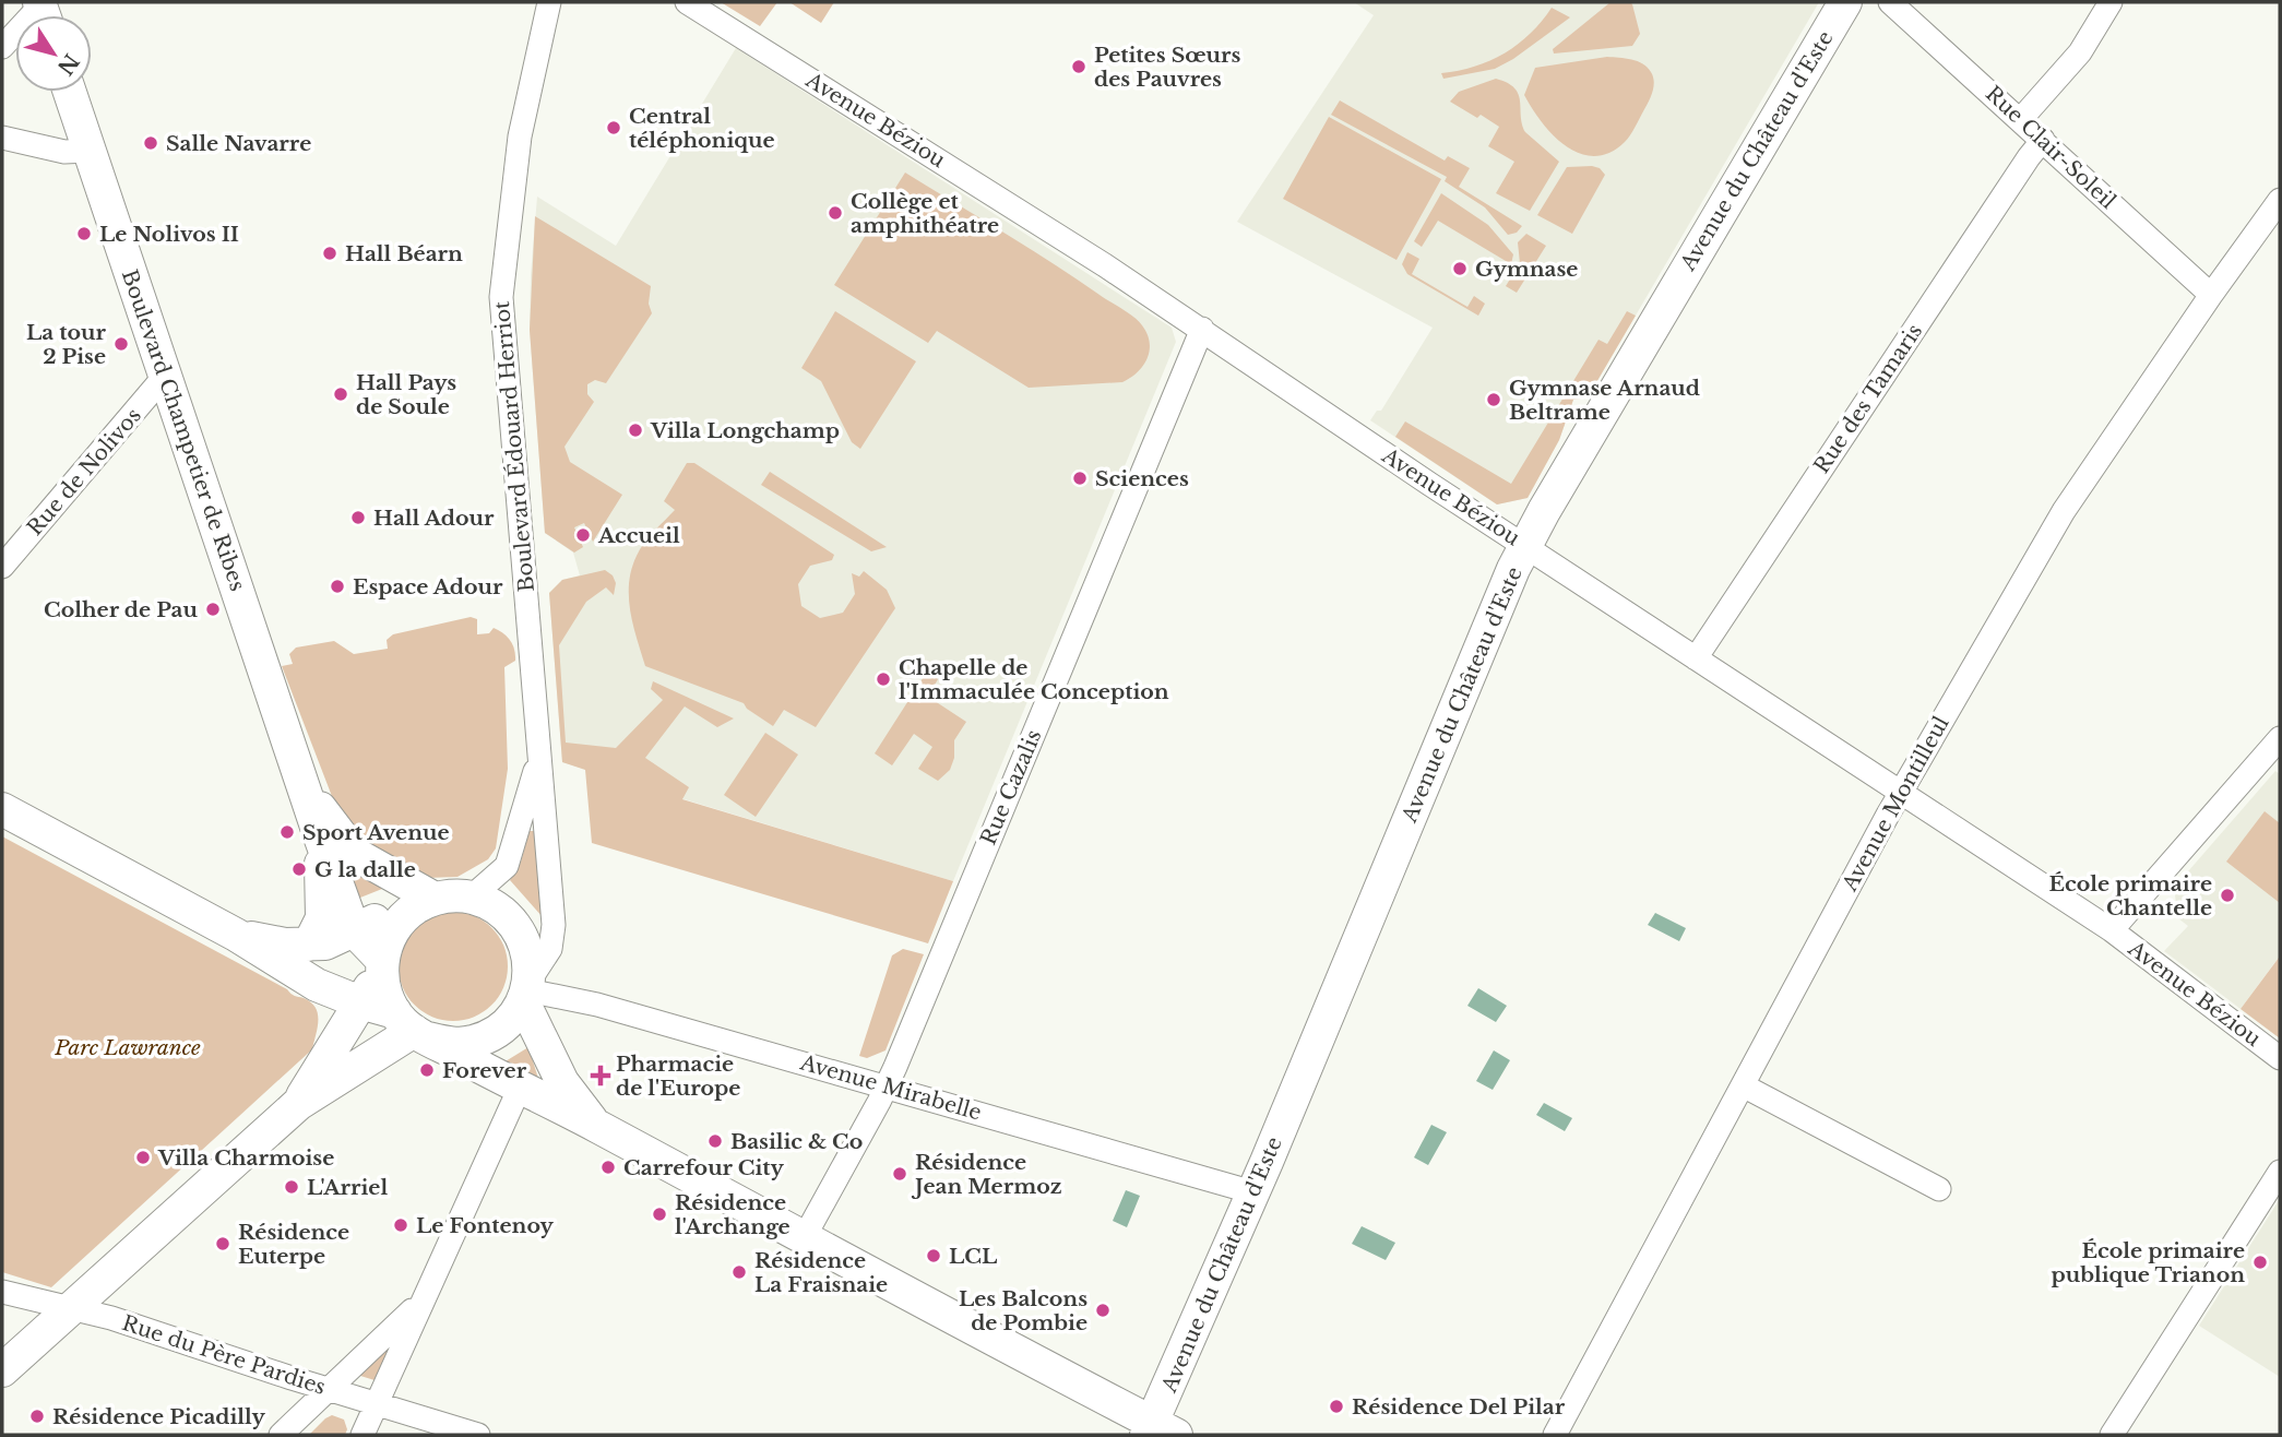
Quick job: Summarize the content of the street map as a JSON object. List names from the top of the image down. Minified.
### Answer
{"streets":{"main road":["Avenue du Château d'Este","Boulevard Champetier de Ribes"],"street":["Avenue Béziou","Rue Clair-Soleil","Rue des Tamaris","Boulevard Édouard Herriot","Rue de Nolivos","Rue Cazalis","Avenue Montilleul","Avenue Mirabelle","Rue du Père Pardies"]},"crossings":[["Avenue Béziou","Avenue du Château d'Este"],["Avenue Béziou","Rue des Tamaris"],["Avenue Béziou","Rue Cazalis"],["Avenue Béziou","Avenue Montilleul"],["Rue Clair-Soleil","Rue des Tamaris"],["Rue Clair-Soleil","Avenue Montilleul"],["Avenue du Château d'Este","Avenue Mirabelle"],["Boulevard Champetier de Ribes","Boulevard Édouard Herriot"],["Boulevard Champetier de Ribes","Rue de Nolivos"],["Boulevard Champetier de Ribes","Avenue Mirabelle"],["Boulevard Édouard Herriot","Avenue Mirabelle"],["Rue Cazalis","Avenue Mirabelle"]],"parks":["Parc Lawrance"],"places":{"other":["Petites Sœurs des Pauvres","Central téléphonique","Salle Navarre","Collège et amphithéatre","Le Nolivos II","Hall Béarn","Gymnase","La tour 2 Pise","Hall Pays de Soule","Gymnase Arnaud Beltrame","Villa Longchamp","Sciences","Hall Adour","Accueil","Espace Adour","Colher de Pau","Chapelle de l'Immaculée Conception","Sport Avenue","G la dalle","École primaire Chantelle","Forever","Basilic & Co","Villa Charmoise","Carrefour City","Résidence Jean Mermoz","L'Arriel","Résidence l'Archange","Le Fontenoy","Résidence Euterpe","LCL","École primaire publique Trianon","Résidence La Fraisnaie","Les Balcons de Pombie","Résidence Del Pilar","Résidence Picadilly"],"health":["Pharmacie de l'Europe"]},"north":"bottom right"}
